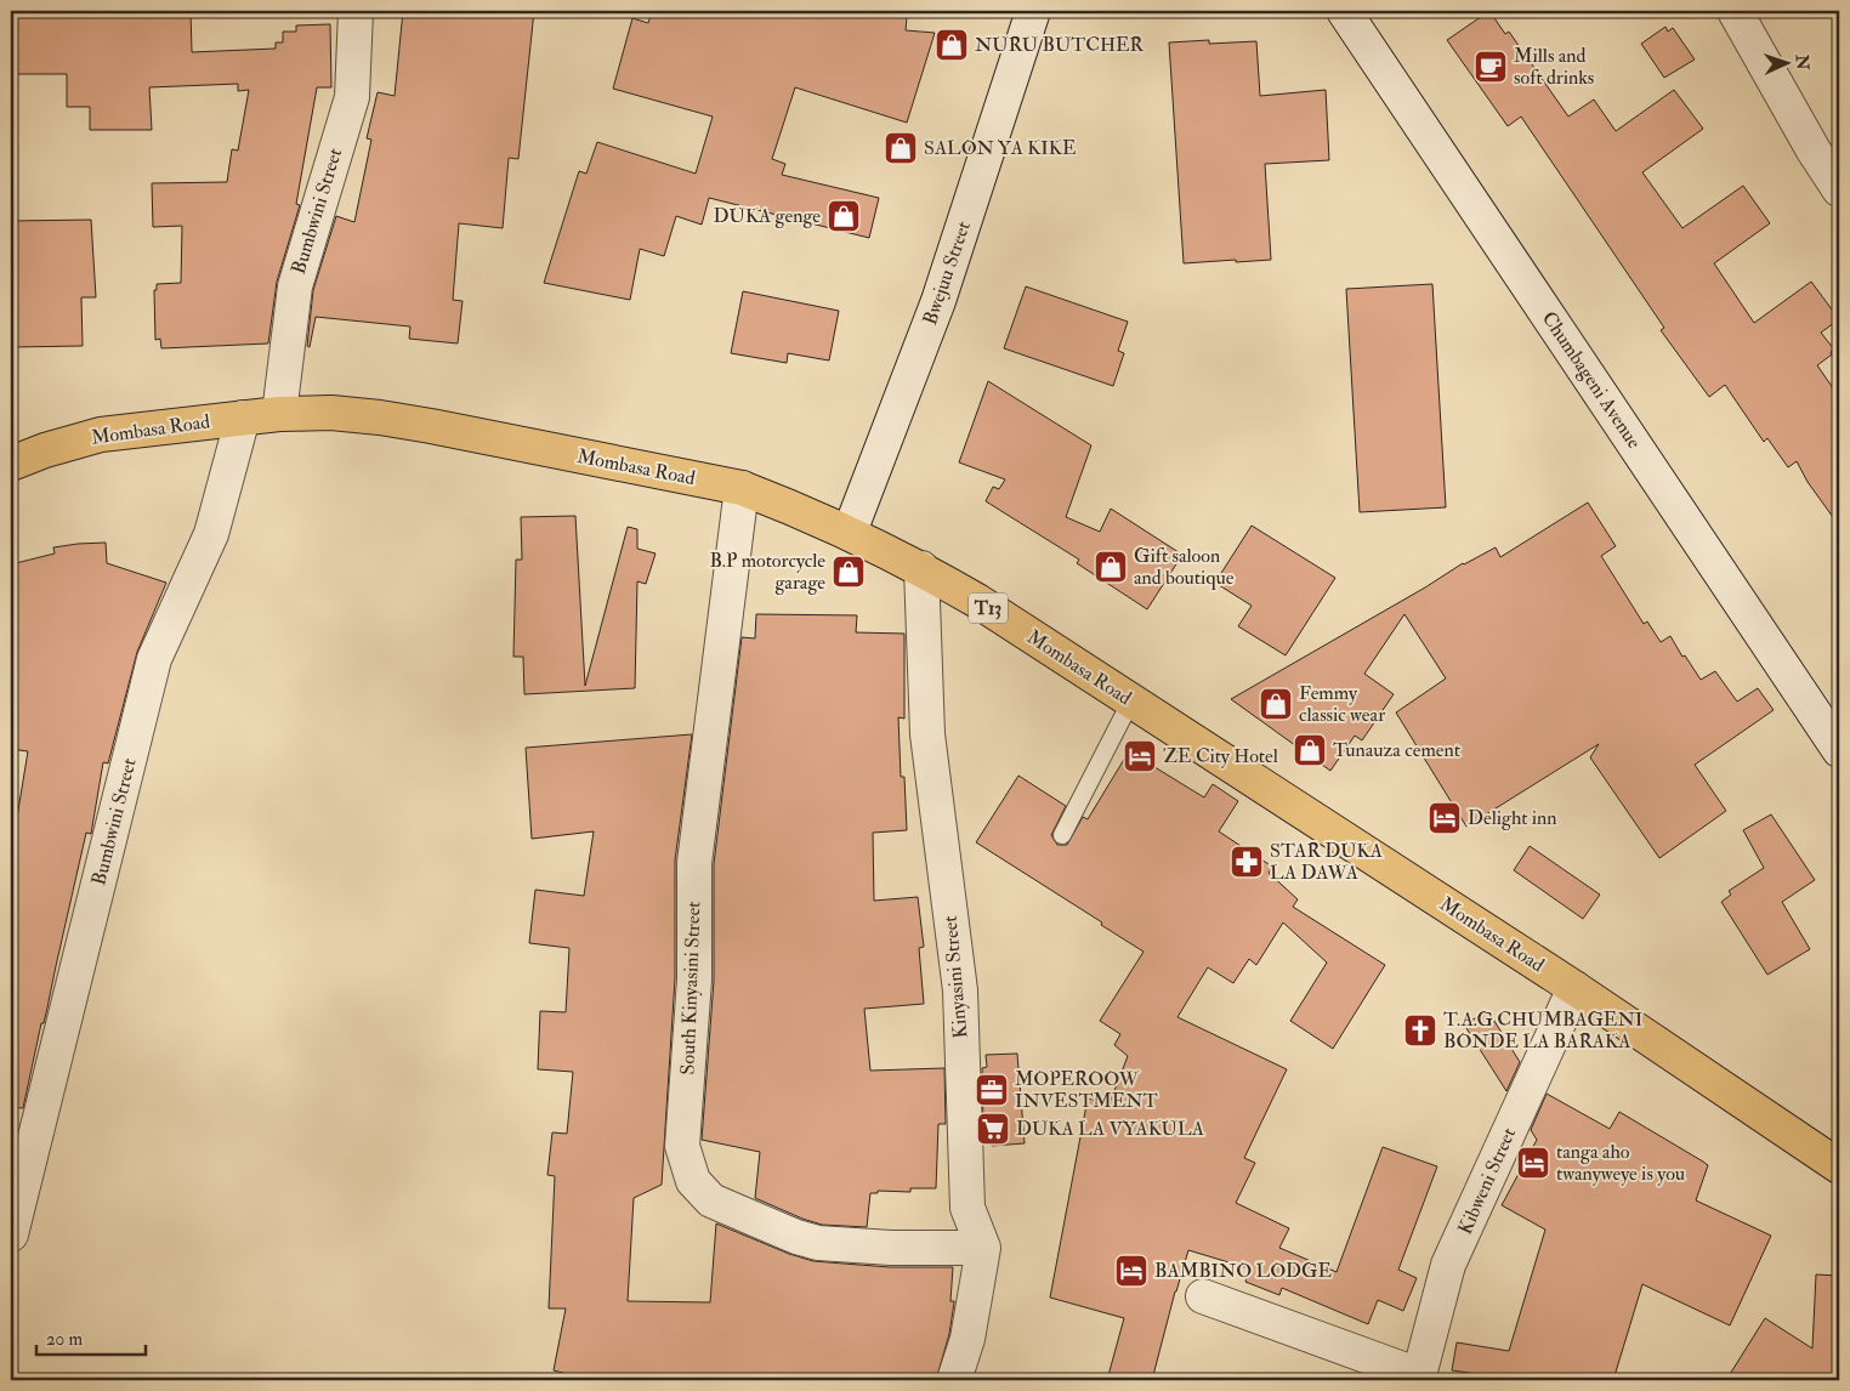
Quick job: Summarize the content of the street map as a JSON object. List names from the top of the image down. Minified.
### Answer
{"streets":{"highway":["Mombasa Road","T13"],"street":["Bumbwini Street","Bwejuu Street","Chumbageni Avenue","Kinyasini Street","South Kinyasini Street","Kibweni Street"]},"crossings":[["Bumbwini Street","Mombasa Road"],["Bwejuu Street","Mombasa Road"],["Mombasa Road","Kinyasini Street"],["Mombasa Road","South Kinyasini Street"],["Mombasa Road","Kibweni Street"],["Kinyasini Street","South Kinyasini Street"]],"places":{"shop":["NURU BUTCHER","SALON YA KIKE","DUKA genge","Gift saloon and boutique","B.P motorcycle garage","Femmy classic wear","Tunauza cement"],"cafe":["Mills and soft drinks"],"hotel":["ZE City Hotel","Delight inn","tanga aho twanyweye is you","BAMBINO LODGE"],"pharmacy":["STAR DUKA LA DAWA"],"church":["T.A.G CHUMBAGENI BONDE LA BARAKA"],"office":["MOPEROOW INVESTMENT"],"supermarket":["DUKA LA VYAKULA"]},"scale_bar":"20 m","north":"right"}
